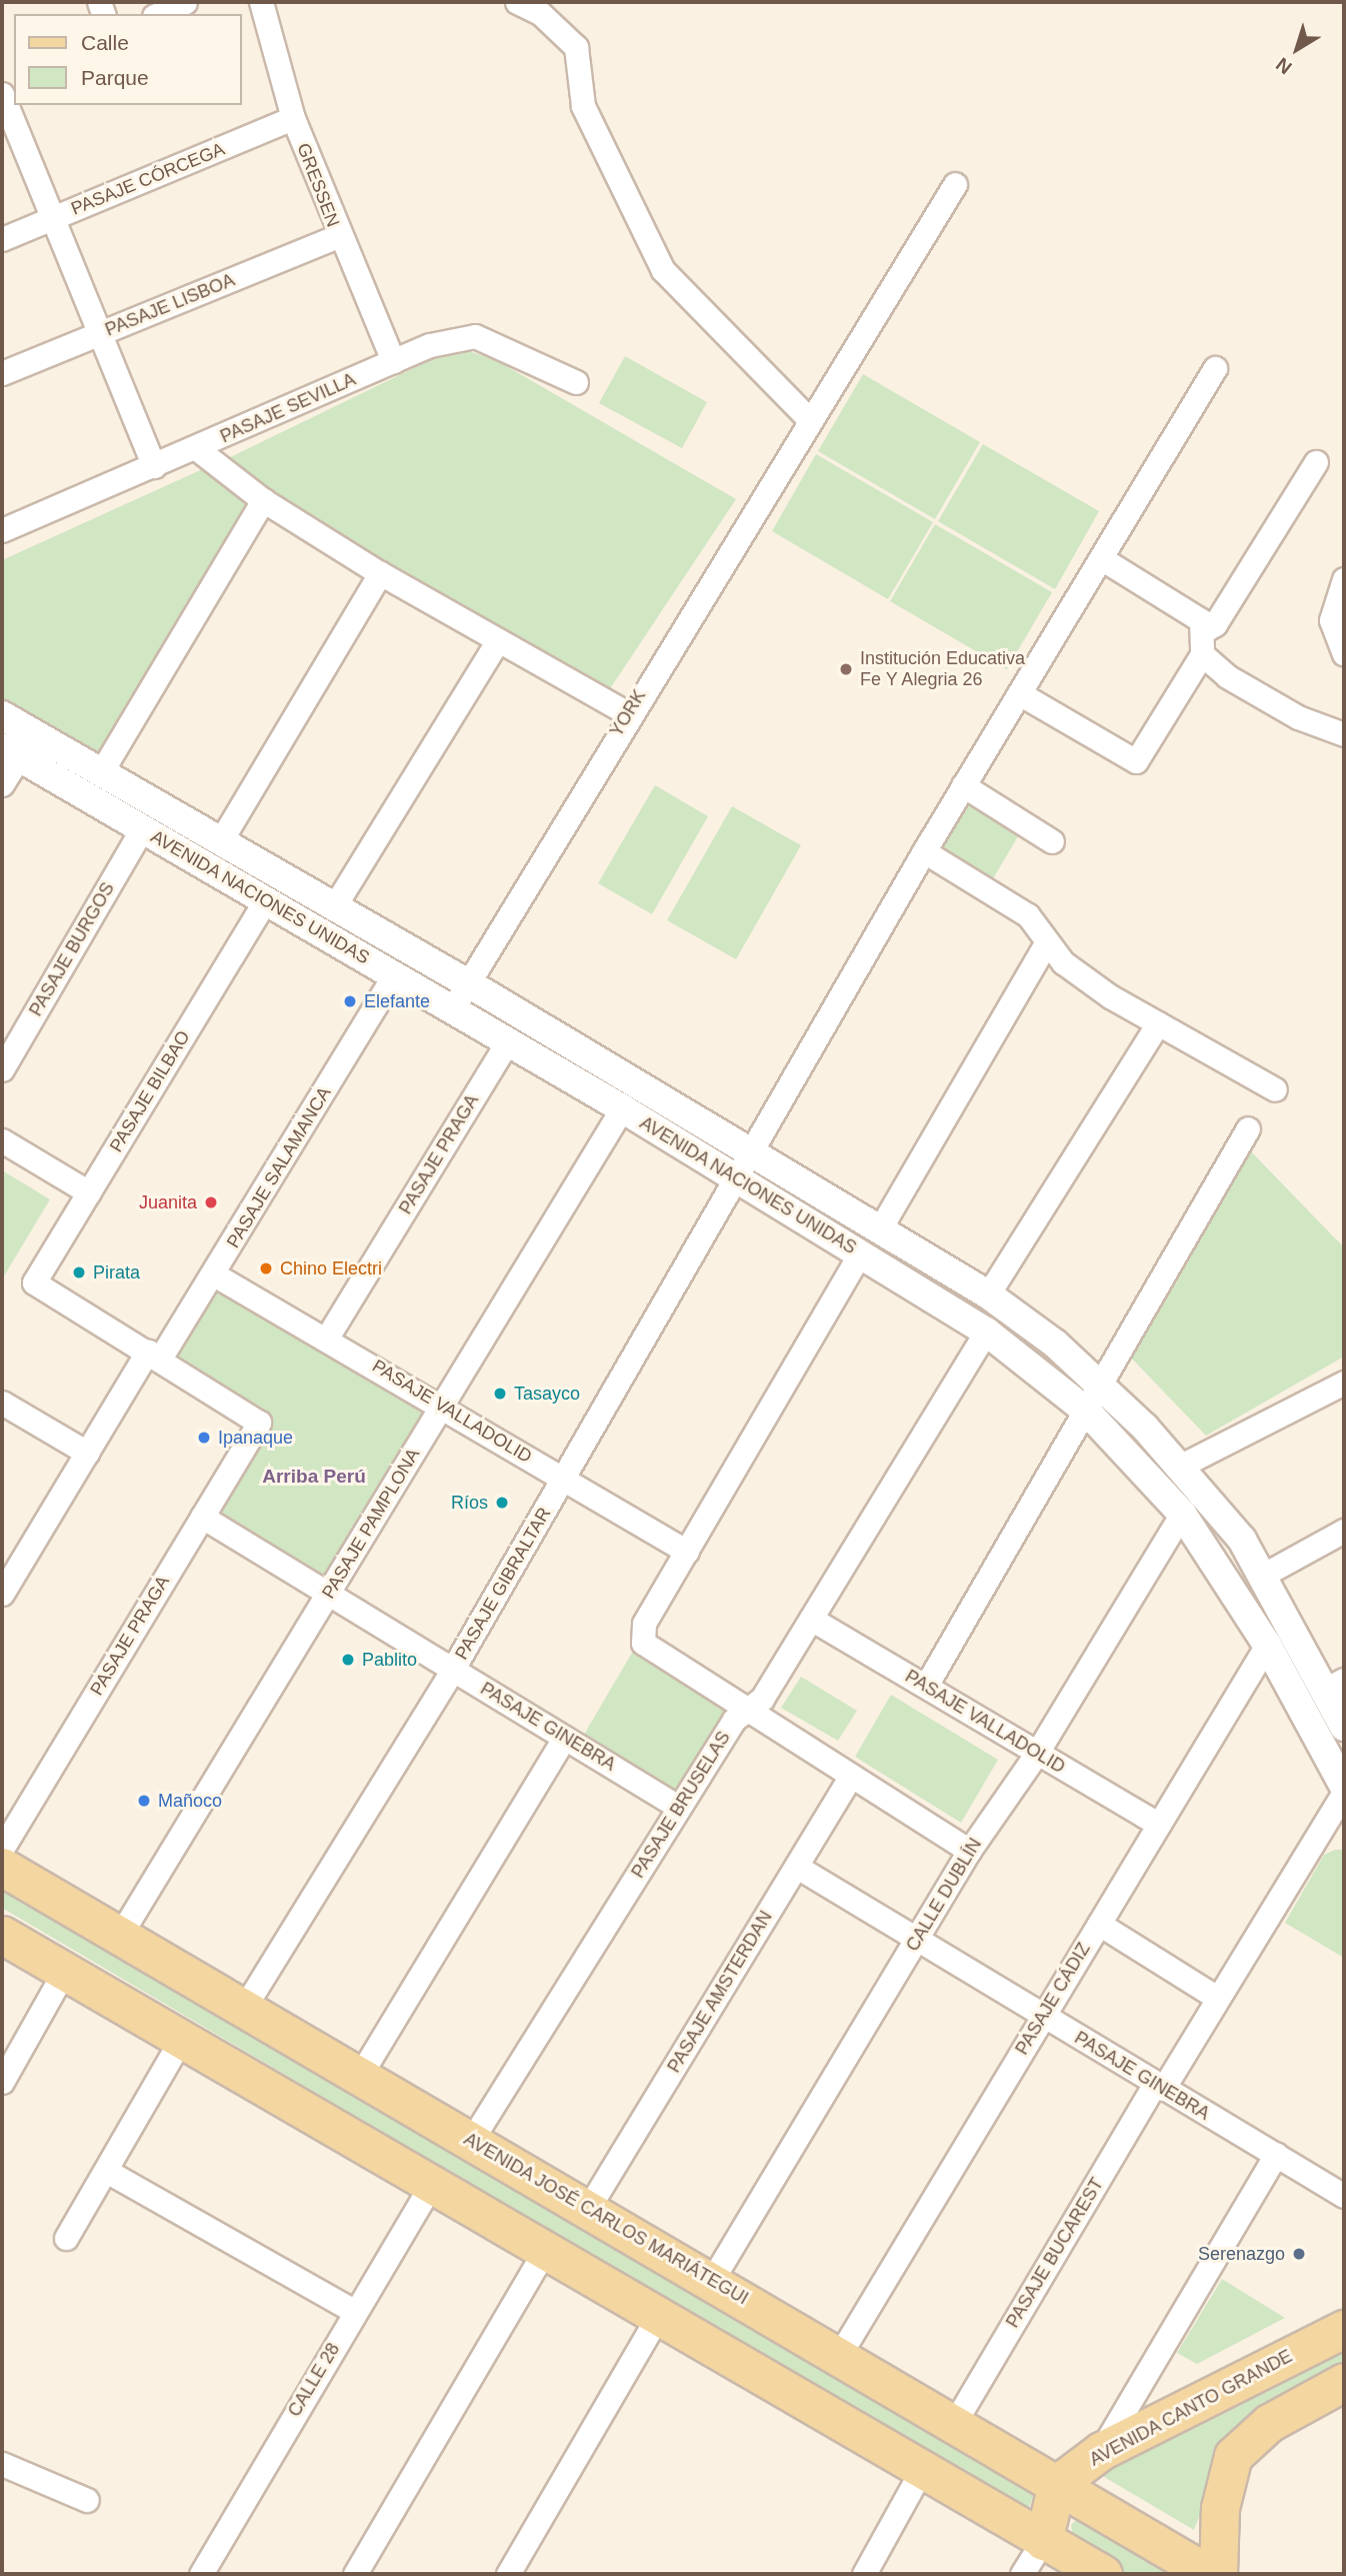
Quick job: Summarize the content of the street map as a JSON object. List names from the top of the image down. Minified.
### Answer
{"streets":{"main road":["AVENIDA JOSÉ CARLOS MARIÁTEGUI","AVENIDA CANTO GRANDE"],"street":["PASAJE CÓRCEGA","GRESSEN","PASAJE LISBOA","PASAJE SEVILLA","YORK","AVENIDA NACIONES UNIDAS","PASAJE BURGOS","PASAJE BILBAO","PASAJE PRAGA","PASAJE SALAMANCA","PASAJE VALLADOLID","PASAJE PAMPLONA","PASAJE GIBRALTAR","PASAJE GINEBRA","PASAJE BRUSELAS","CALLE DUBLÍN","PASAJE AMSTERDAN","PASAJE CÁDIZ","PASAJE BUCAREST","CALLE 28"]},"crossings":[["PASAJE CÓRCEGA","GRESSEN"],["GRESSEN","PASAJE LISBOA"],["GRESSEN","PASAJE SEVILLA"],["YORK","AVENIDA NACIONES UNIDAS"],["AVENIDA NACIONES UNIDAS","PASAJE BURGOS"],["AVENIDA NACIONES UNIDAS","PASAJE BILBAO"],["AVENIDA NACIONES UNIDAS","PASAJE PRAGA"],["AVENIDA NACIONES UNIDAS","PASAJE SALAMANCA"],["AVENIDA NACIONES UNIDAS","PASAJE PAMPLONA"],["AVENIDA NACIONES UNIDAS","PASAJE GIBRALTAR"],["AVENIDA NACIONES UNIDAS","PASAJE BRUSELAS"],["AVENIDA NACIONES UNIDAS","CALLE DUBLÍN"],["AVENIDA NACIONES UNIDAS","PASAJE CÁDIZ"],["PASAJE BILBAO","PASAJE PRAGA"],["PASAJE BILBAO","PASAJE SALAMANCA"],["PASAJE PRAGA","PASAJE SALAMANCA"],["PASAJE PRAGA","PASAJE VALLADOLID"],["PASAJE PRAGA","PASAJE GINEBRA"],["PASAJE SALAMANCA","PASAJE VALLADOLID"],["PASAJE VALLADOLID","PASAJE PAMPLONA"],["PASAJE VALLADOLID","PASAJE GIBRALTAR"],["PASAJE VALLADOLID","PASAJE BRUSELAS"],["PASAJE VALLADOLID","CALLE DUBLÍN"],["PASAJE VALLADOLID","PASAJE CÁDIZ"],["PASAJE PAMPLONA","PASAJE GINEBRA"],["PASAJE PAMPLONA","AVENIDA JOSÉ CARLOS MARIÁTEGUI"],["PASAJE GIBRALTAR","PASAJE GINEBRA"],["PASAJE GIBRALTAR","AVENIDA JOSÉ CARLOS MARIÁTEGUI"],["PASAJE GINEBRA","PASAJE BRUSELAS"],["PASAJE GINEBRA","CALLE DUBLÍN"],["PASAJE GINEBRA","PASAJE AMSTERDAN"],["PASAJE GINEBRA","PASAJE CÁDIZ"],["PASAJE GINEBRA","PASAJE BUCAREST"],["PASAJE BRUSELAS","AVENIDA JOSÉ CARLOS MARIÁTEGUI"],["CALLE DUBLÍN","AVENIDA JOSÉ CARLOS MARIÁTEGUI"],["PASAJE AMSTERDAN","AVENIDA JOSÉ CARLOS MARIÁTEGUI"],["PASAJE CÁDIZ","AVENIDA JOSÉ CARLOS MARIÁTEGUI"],["AVENIDA JOSÉ CARLOS MARIÁTEGUI","PASAJE BUCAREST"],["AVENIDA JOSÉ CARLOS MARIÁTEGUI","AVENIDA CANTO GRANDE"]],"districts":["Arriba Perú"],"places":["Institución Educativa Fe Y Alegria 26","Elefante","Juanita","Chino Electri","Pirata","Tasayco","Ipanaque","Ríos","Pablito","Mañoco","Serenazgo"],"legend":["Calle","Parque"],"north":"bottom left"}
